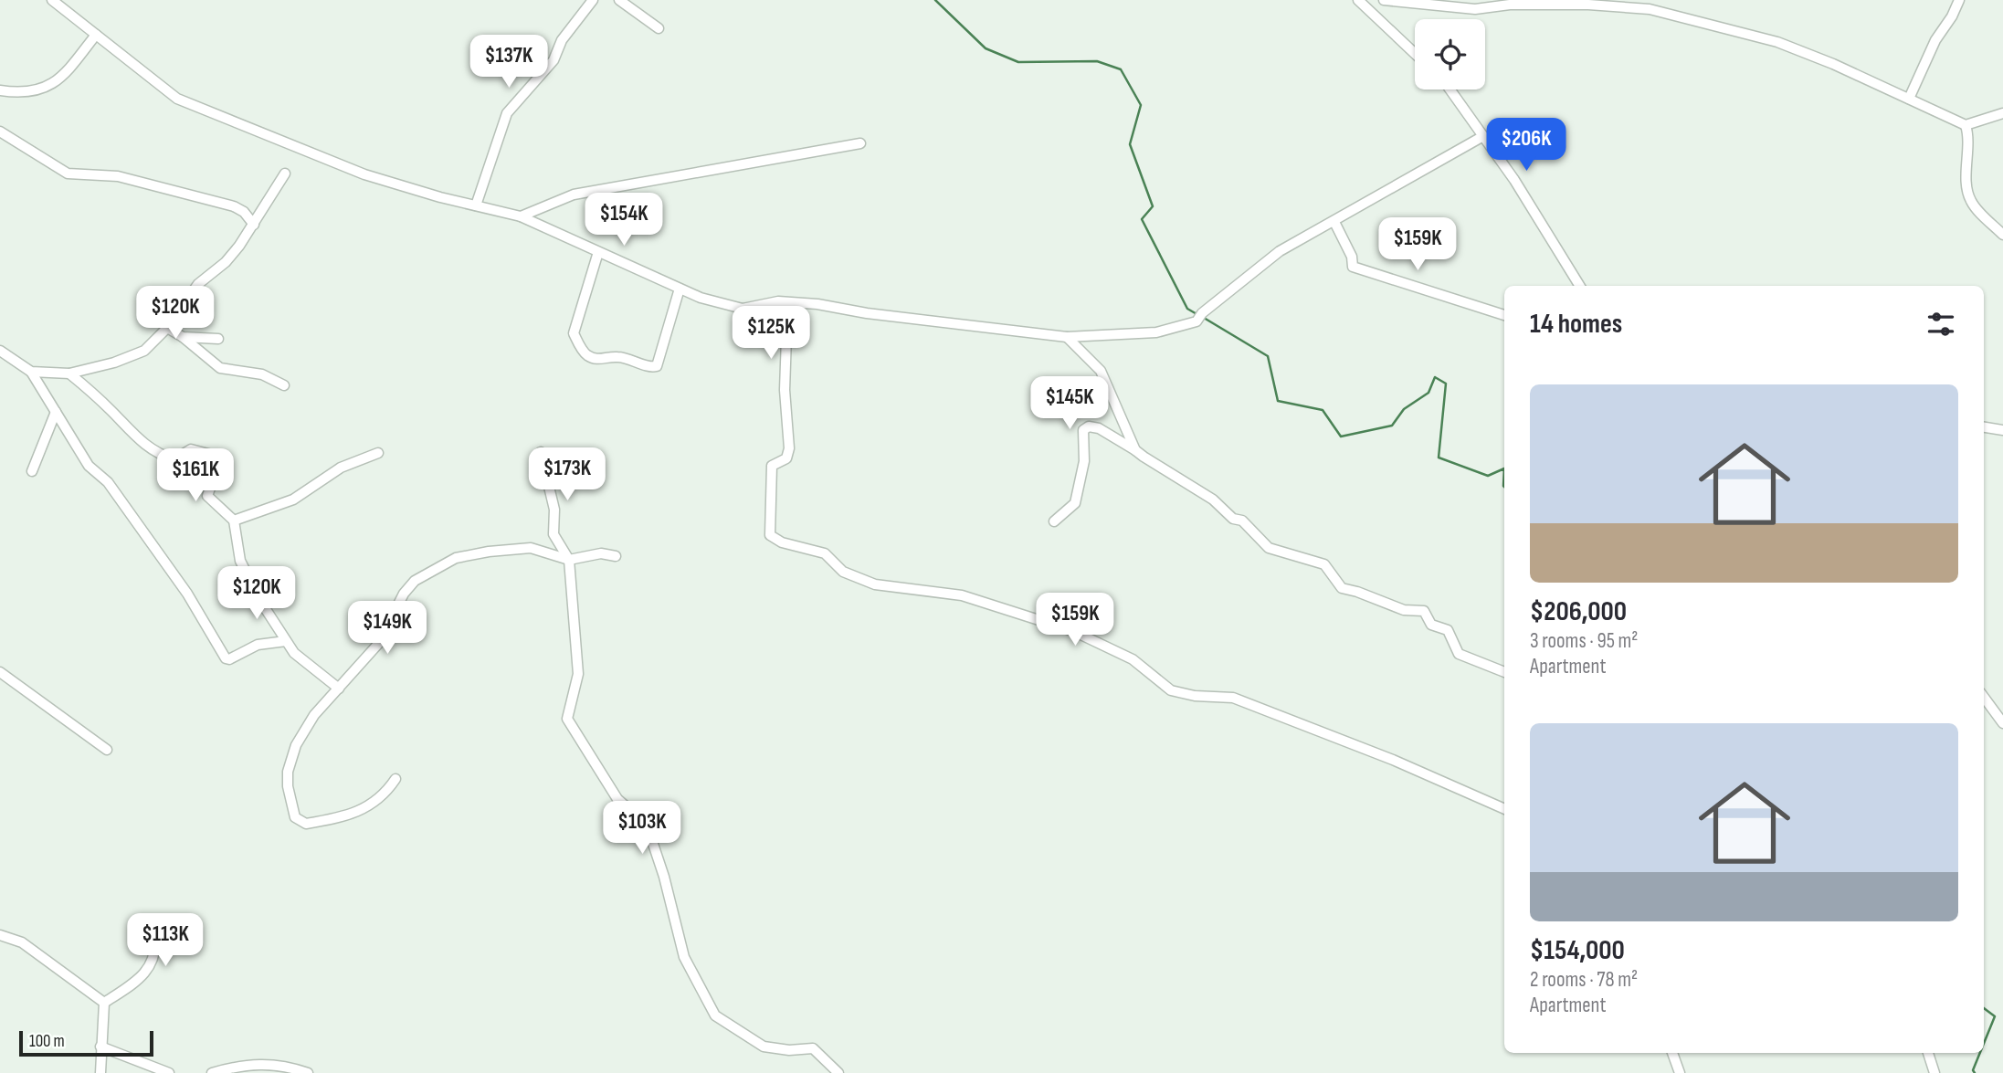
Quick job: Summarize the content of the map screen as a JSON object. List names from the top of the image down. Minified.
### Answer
{"scale_bar":"100 m","page":{"price":["$137K","$206K","$154K","$159K","$120K","$125K","$145K","$173K","$161K","$120K","$159K","$149K","$103K","$113K"],"heading":"14 homes","list":[{"name":"$206,000","note":"3 rooms · 95 m² · Apartment"},{"name":"$154,000","note":"2 rooms · 78 m² · Apartment"}],"scale":"100 m"}}
